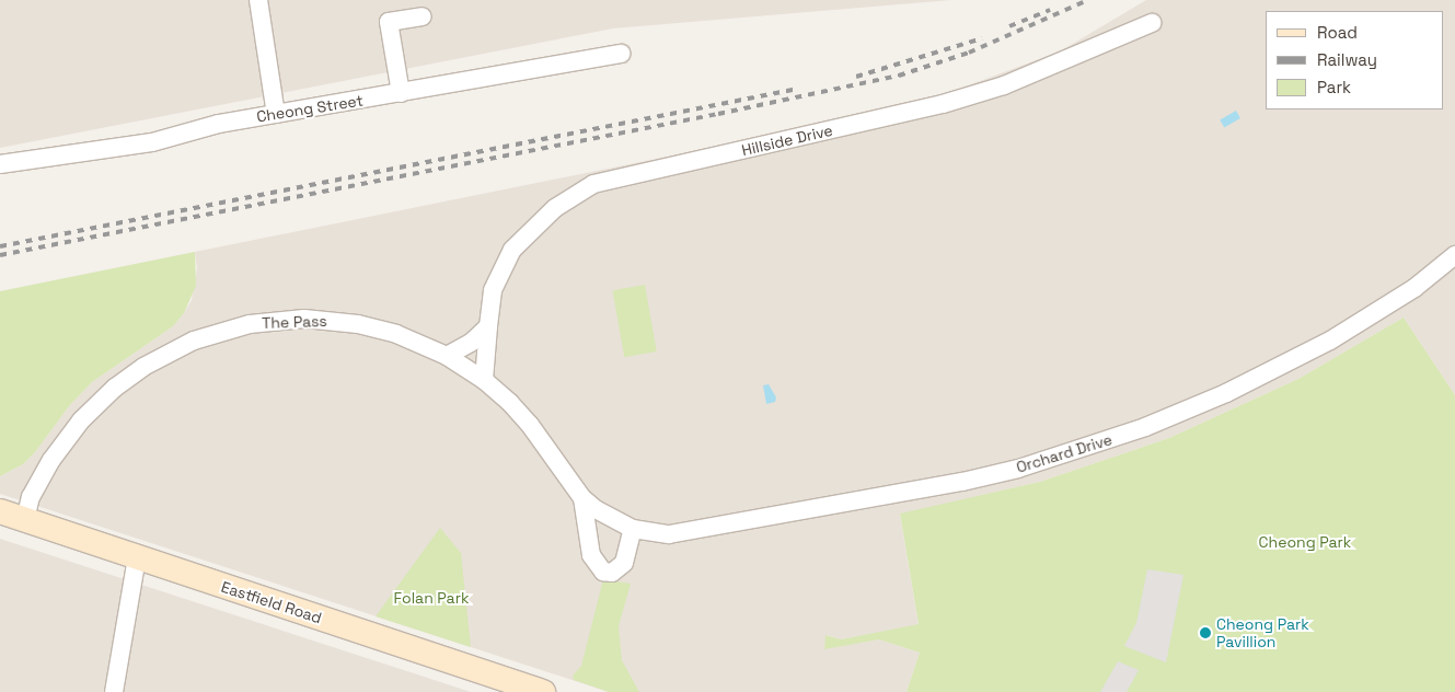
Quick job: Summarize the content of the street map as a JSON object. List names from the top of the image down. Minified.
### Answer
{"streets":{"main road":["Eastfield Road"],"street":["Cheong Street","Hillside Drive","The Pass","Orchard Drive"]},"crossings":[["Hillside Drive","The Pass"],["The Pass","Orchard Drive"],["The Pass","Eastfield Road"]],"parks":["Cheong Park","Folan Park"],"places":["Cheong Park Pavillion"],"legend":["Road","Railway","Park"]}
